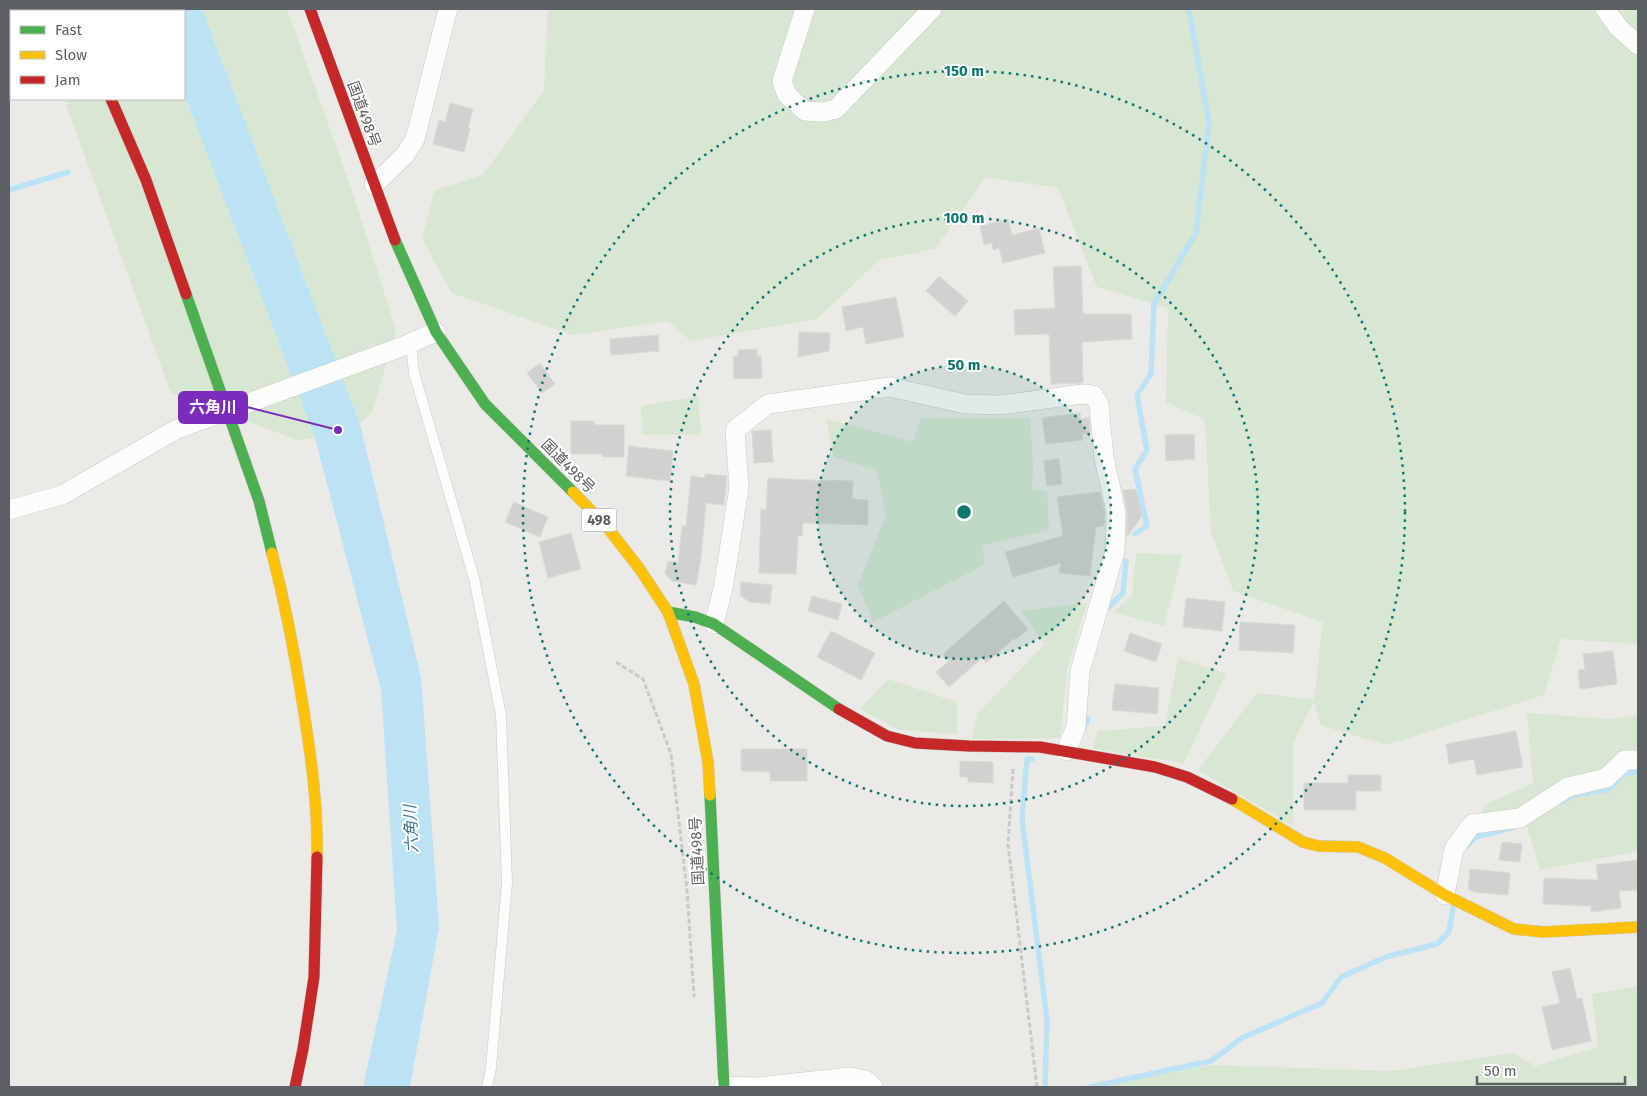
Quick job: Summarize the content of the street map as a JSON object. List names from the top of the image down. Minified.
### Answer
{"streets":{"main road":["国道498号","498"]},"water":["六角川"],"places":["六角川"],"legend":["Fast","Slow","Jam"],"scale_bar":"50 m","rings":["150 m","100 m","50 m"]}
